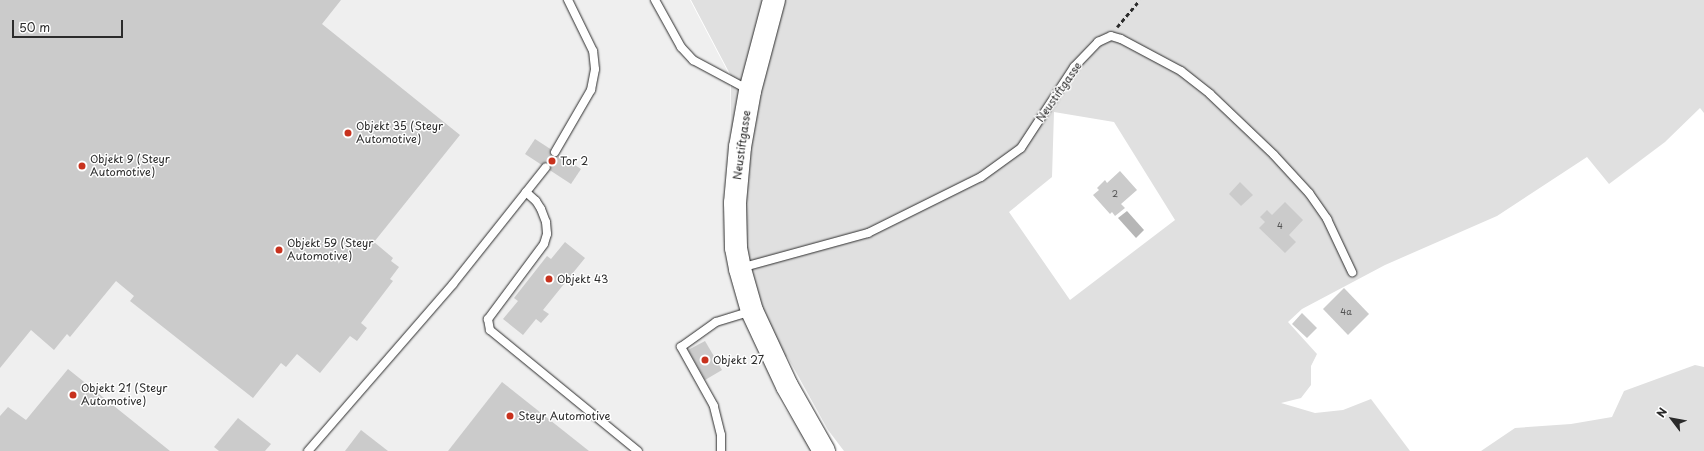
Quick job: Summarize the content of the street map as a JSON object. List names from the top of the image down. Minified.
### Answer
{"streets":{"street":["Neustiftgasse"]},"places":["Objekt 35 (Steyr Automotive)","Tor 2","Objekt 9 (Steyr Automotive)","Objekt 59 (Steyr Automotive)","Objekt 43","Objekt 27","Objekt 21 (Steyr Automotive)","Steyr Automotive"],"house_numbers":["2","4","4a"],"scale_bar":"50 m","north":"top left"}
